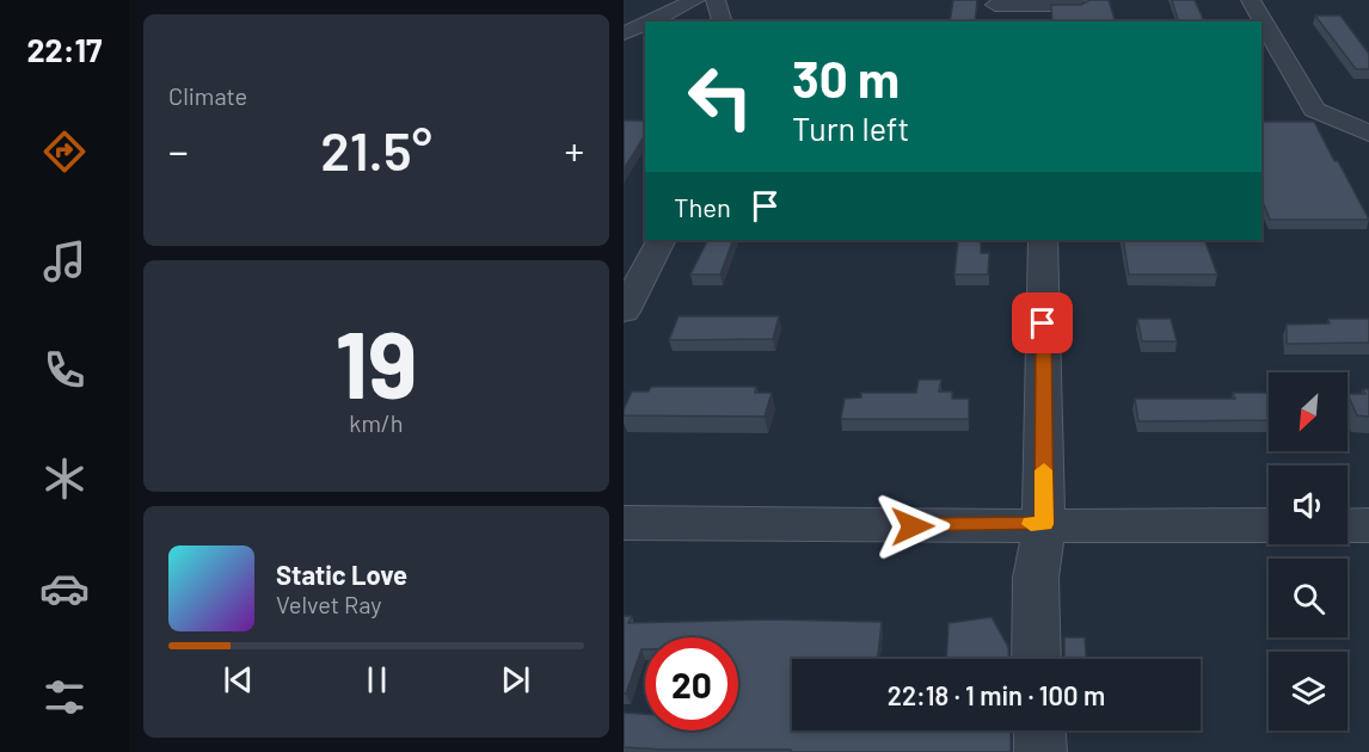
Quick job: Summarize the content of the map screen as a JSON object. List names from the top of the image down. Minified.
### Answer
{"north":"bottom left","page":{"tabs":"22:17","tile":["Climate",["19","km/h"]],"turn":["30 m","Turn left"],"heat":["−","21.5°","+"],"then":"Then","song":["Static Love","Velvet Ray"],"limit":"20","trip":"22:18 · 1 min · 100 m"}}
